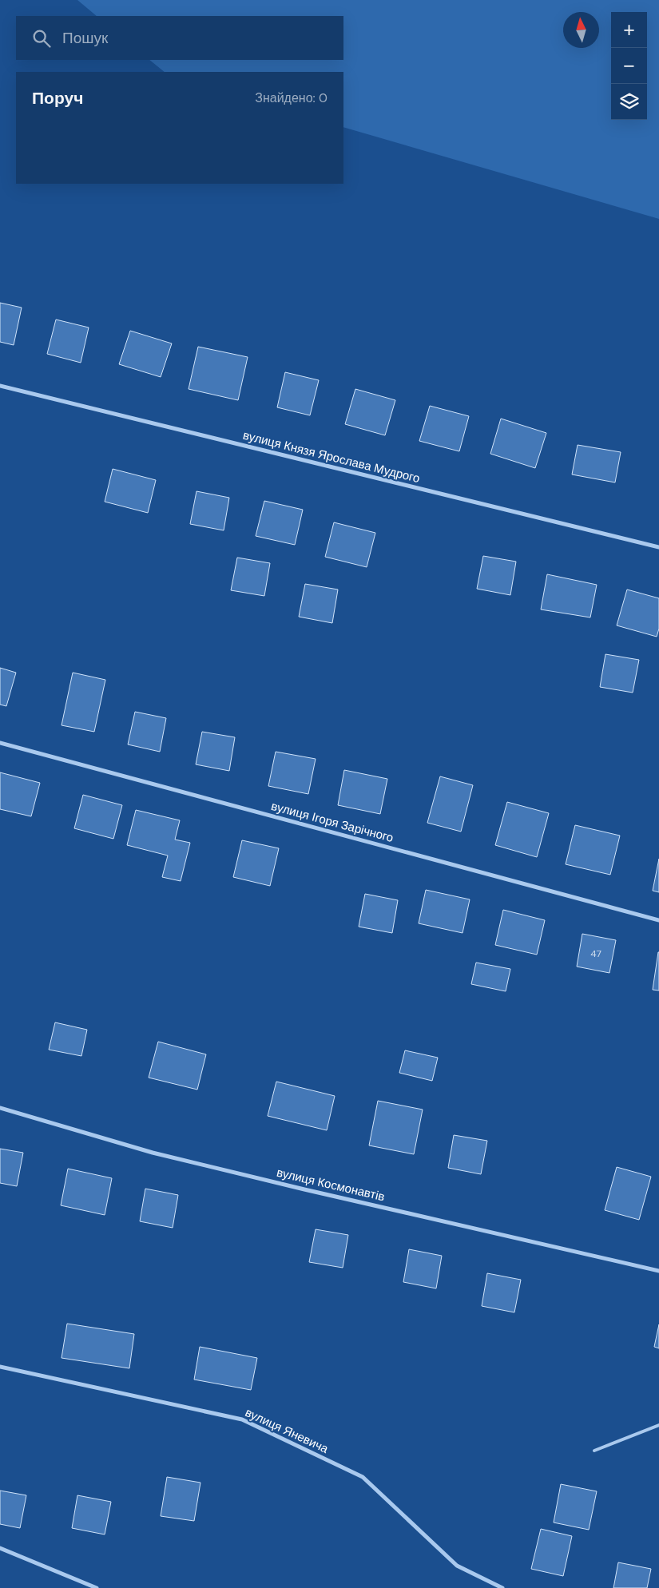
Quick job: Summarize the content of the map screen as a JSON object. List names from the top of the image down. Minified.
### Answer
{"streets":{"street":["вулиця Князя Ярослава Мудрого","вулиця Ігоря Зарічного","вулиця Космонавтів","вулиця Яневича"]},"house_numbers":["47"],"north":"top","page":{"map_buttons":["+","−"],"search":"Пошук","heading":["Поруч","Знайдено: 0"]}}
